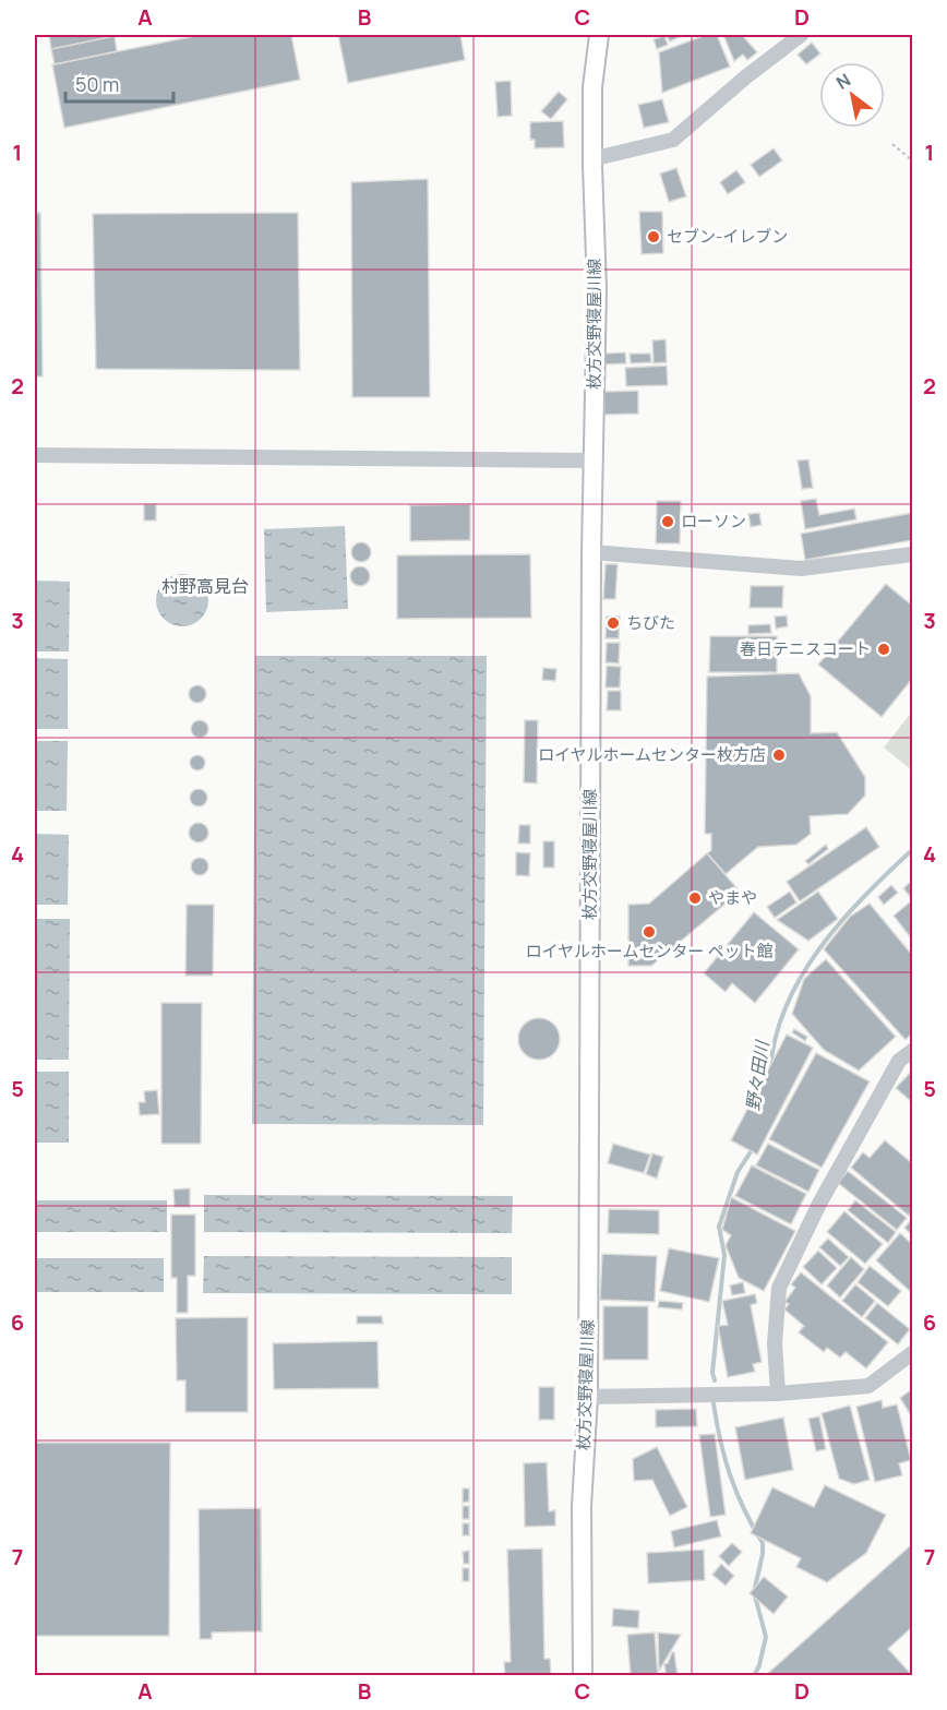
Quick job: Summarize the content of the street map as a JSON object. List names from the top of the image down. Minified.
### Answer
{"streets":{"main road":["枚方交野寝屋川線"]},"districts":["村野高見台"],"water":["野々田川"],"places":["セブン-イレブン","ローソン","ちびた","春日テニスコート","ロイヤルホームセンター枚方店","やまや","ロイヤルホームセンター ペット館"],"scale_bar":"50 m","north":"top left","grid":{"columns":["A","B","C","D"],"rows":["1","2","3","4","5","6","7"]}}
